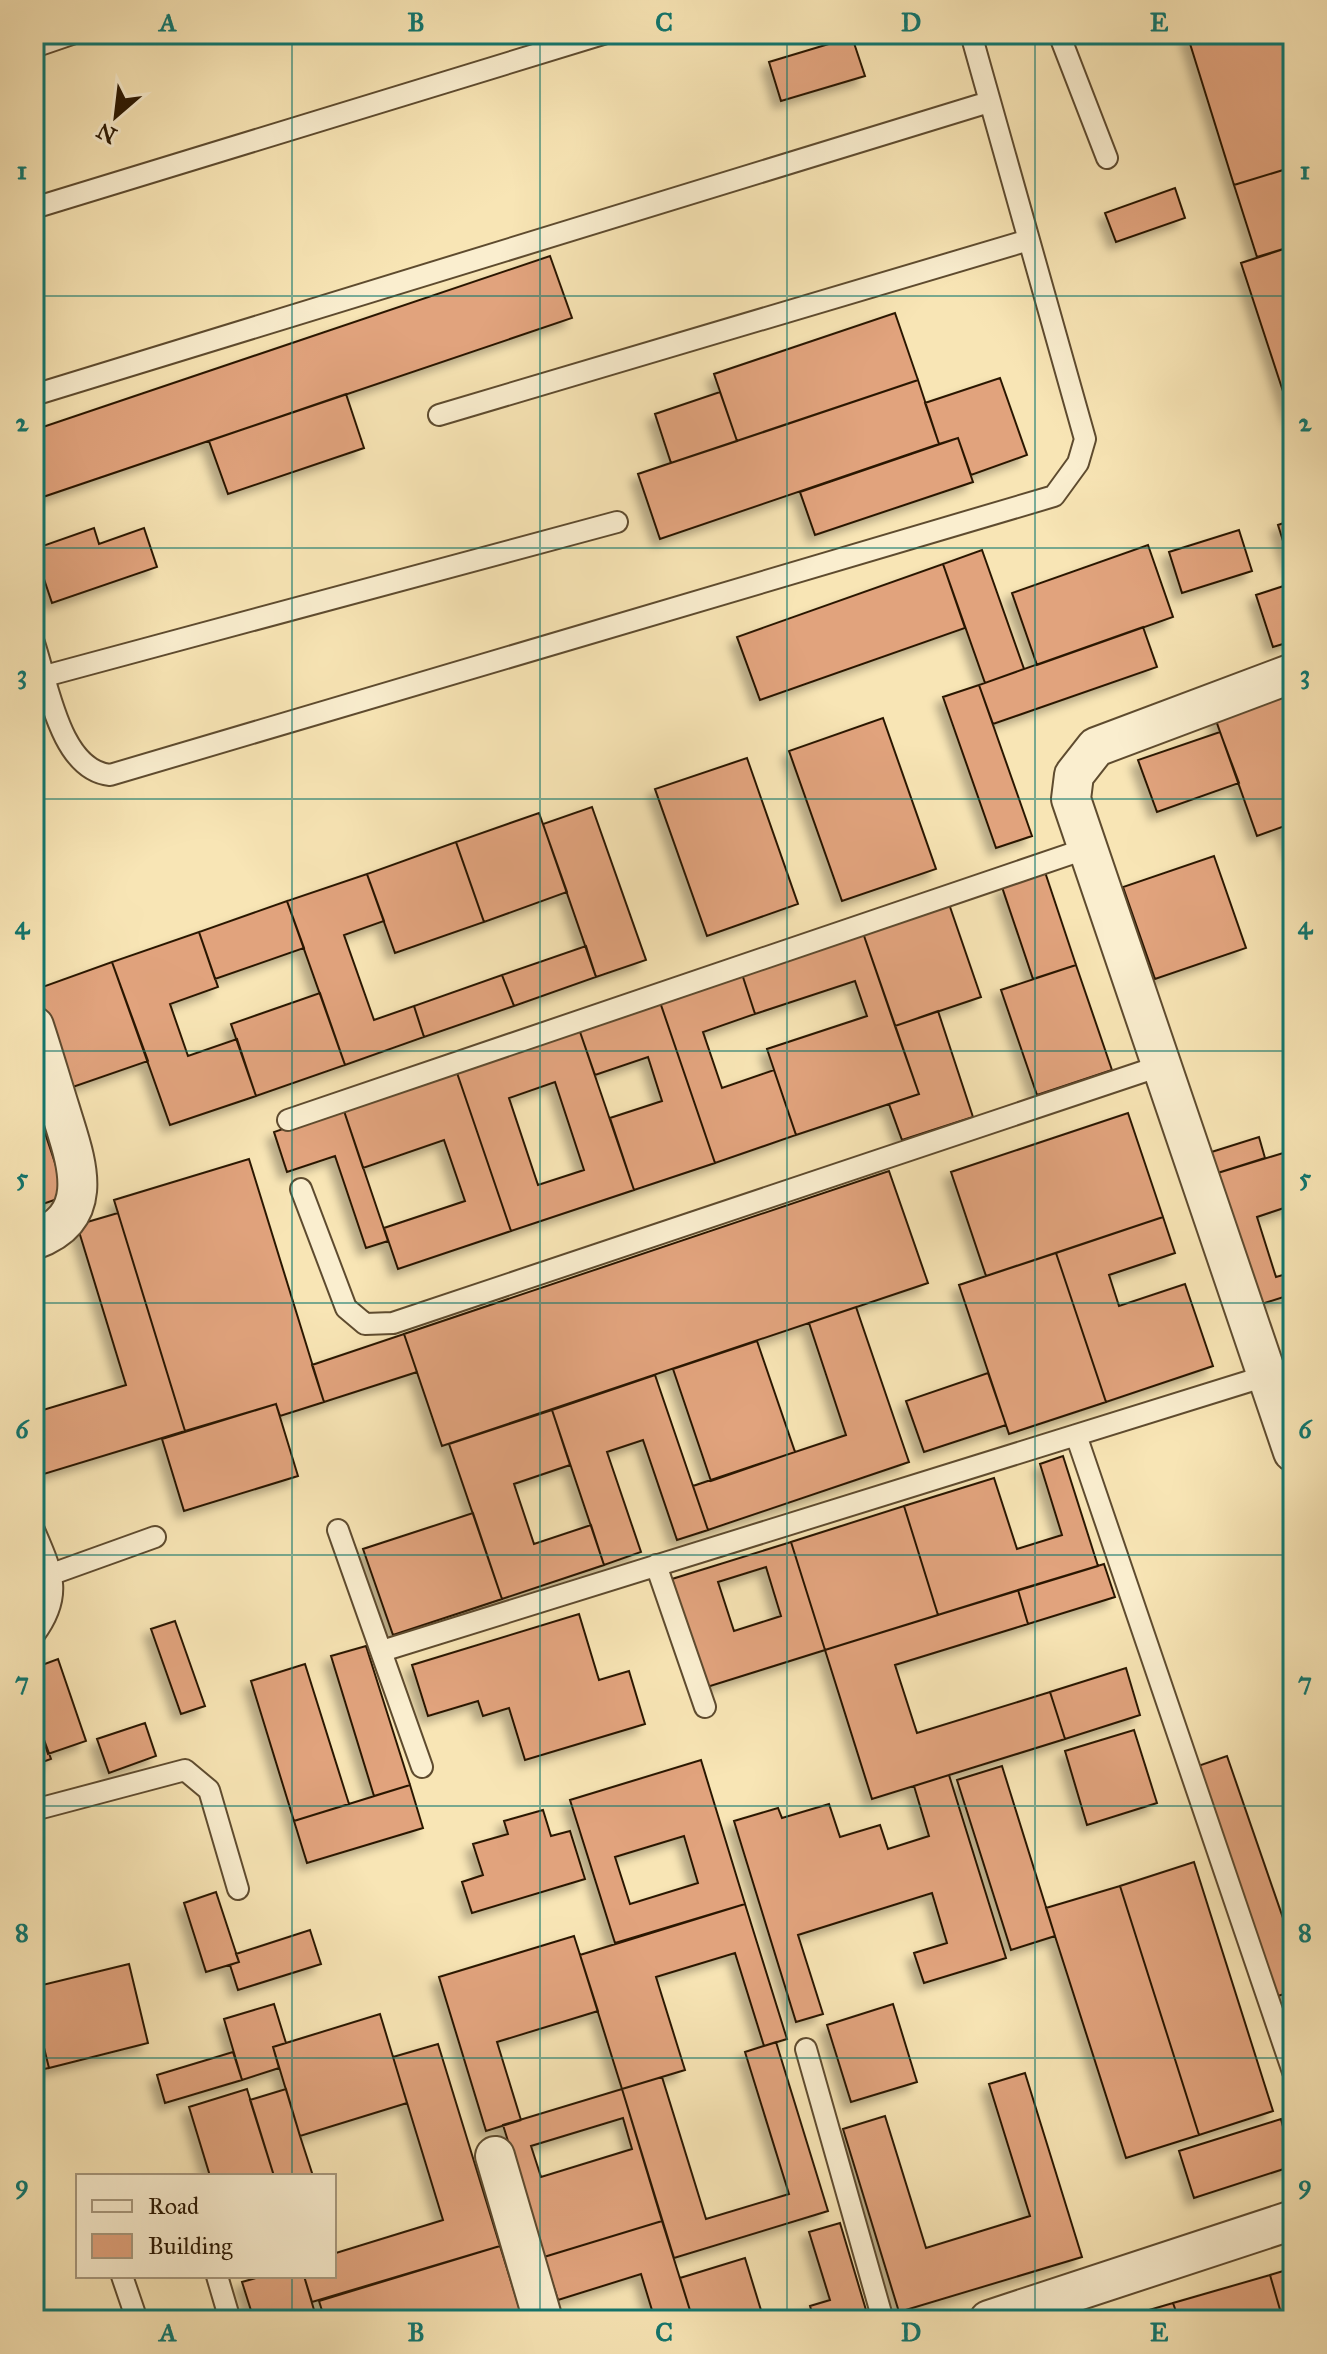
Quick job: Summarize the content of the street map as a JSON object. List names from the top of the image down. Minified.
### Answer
{"legend":["Road","Building"],"north":"bottom left","grid":{"columns":["A","B","C","D","E"],"rows":["1","2","3","4","5","6","7","8","9"]}}
